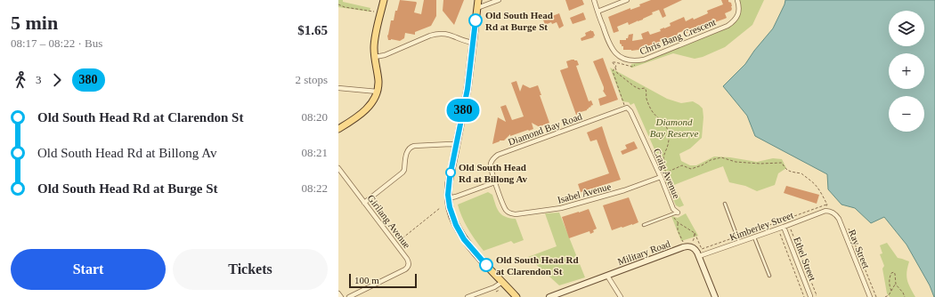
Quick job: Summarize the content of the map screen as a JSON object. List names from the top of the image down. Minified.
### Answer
{"streets":{"street":["Chris Bang Crescent","Diamond Bay Road","Craig Avenue","Isabel Avenue","Girilang Avenue","Kimberley Street","Ray Street","Military Road","Ethel Street"]},"crossings":[["Diamond Bay Road","Craig Avenue"],["Diamond Bay Road","Isabel Avenue"],["Craig Avenue","Isabel Avenue"],["Kimberley Street","Ray Street"],["Kimberley Street","Ethel Street"]],"parks":["Diamond Bay Reserve"],"places":["Old South Head Rd at Burge St","Old South Head Rd at Billong Av","Old South Head Rd at Clarendon St"],"lines":["bus line 380"],"scale_bar":"100 m","page":{"heading":["5 min","08:17 – 08:22 · Bus","$1.65"],"on_map":"380","map_buttons":["+","−"],"legs":["3","380","2 stops"],"list":[{"name":"Old South Head Rd at Clarendon St","value":"08:20"},{"name":"Old South Head Rd at Billong Av","value":"08:21"},{"name":"Old South Head Rd at Burge St","value":"08:22"}],"buttons":["Start","Tickets"],"scale":"100 m"}}
